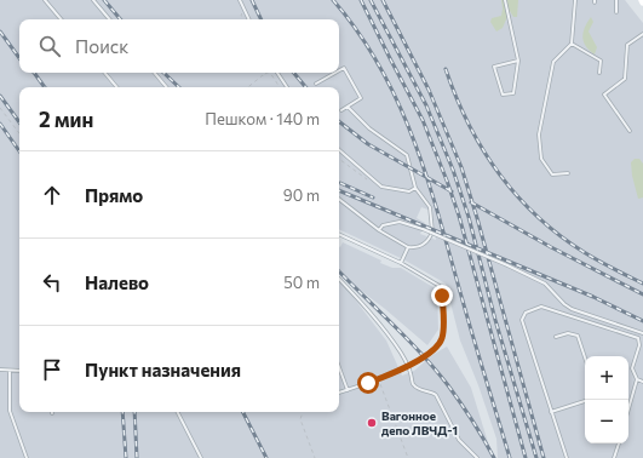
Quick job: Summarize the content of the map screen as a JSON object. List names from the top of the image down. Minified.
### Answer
{"places":["Вагонное депо ЛВЧД-1"],"page":{"search":"Поиск","heading":["2 мин","Пешком · 140 m"],"list":[["Прямо","90 m"],["Налево","50 m"],"Пункт назначения"],"map_buttons":["+","−"]}}
